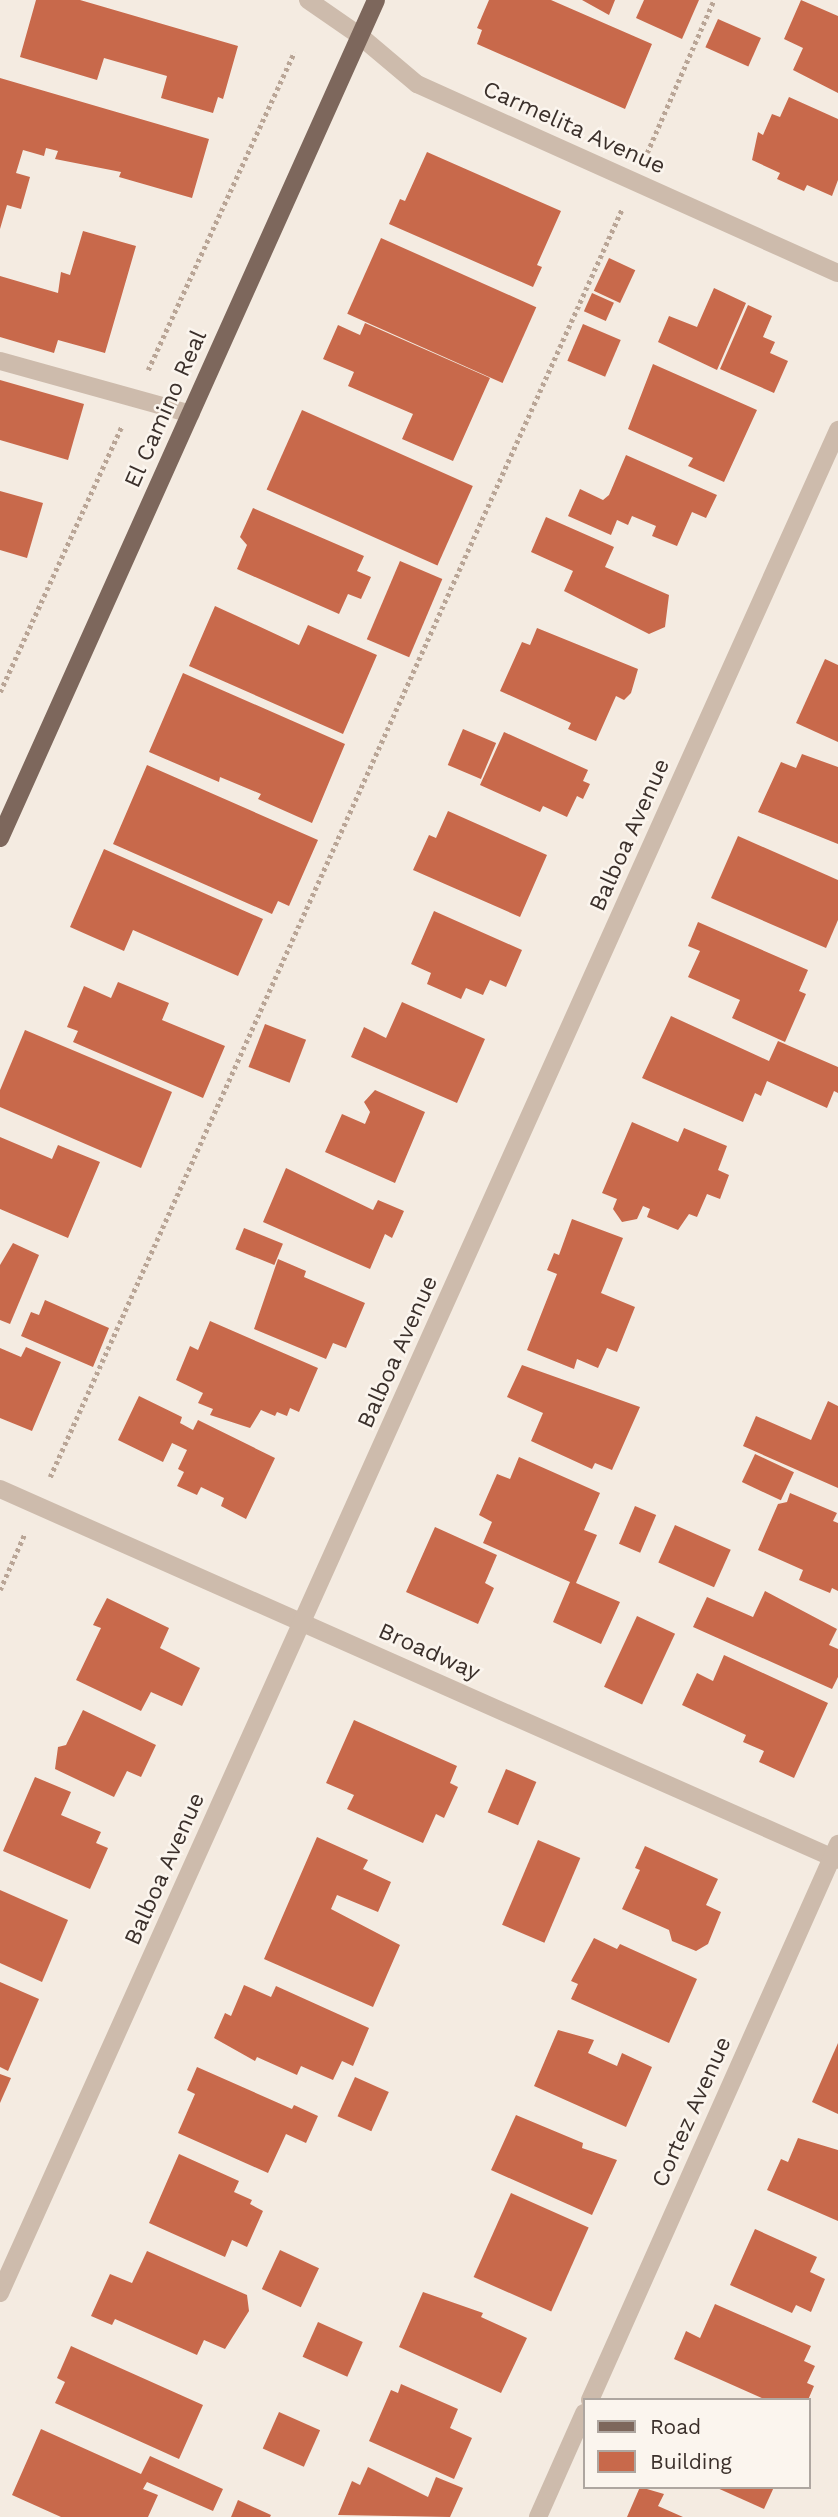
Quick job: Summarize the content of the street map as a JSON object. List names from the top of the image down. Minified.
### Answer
{"streets":{"main road":["El Camino Real"],"street":["Carmelita Avenue","Balboa Avenue","Broadway","Cortez Avenue"]},"crossings":[["Carmelita Avenue","El Camino Real"],["Balboa Avenue","Broadway"],["Broadway","Cortez Avenue"]],"legend":["Road","Building"]}
